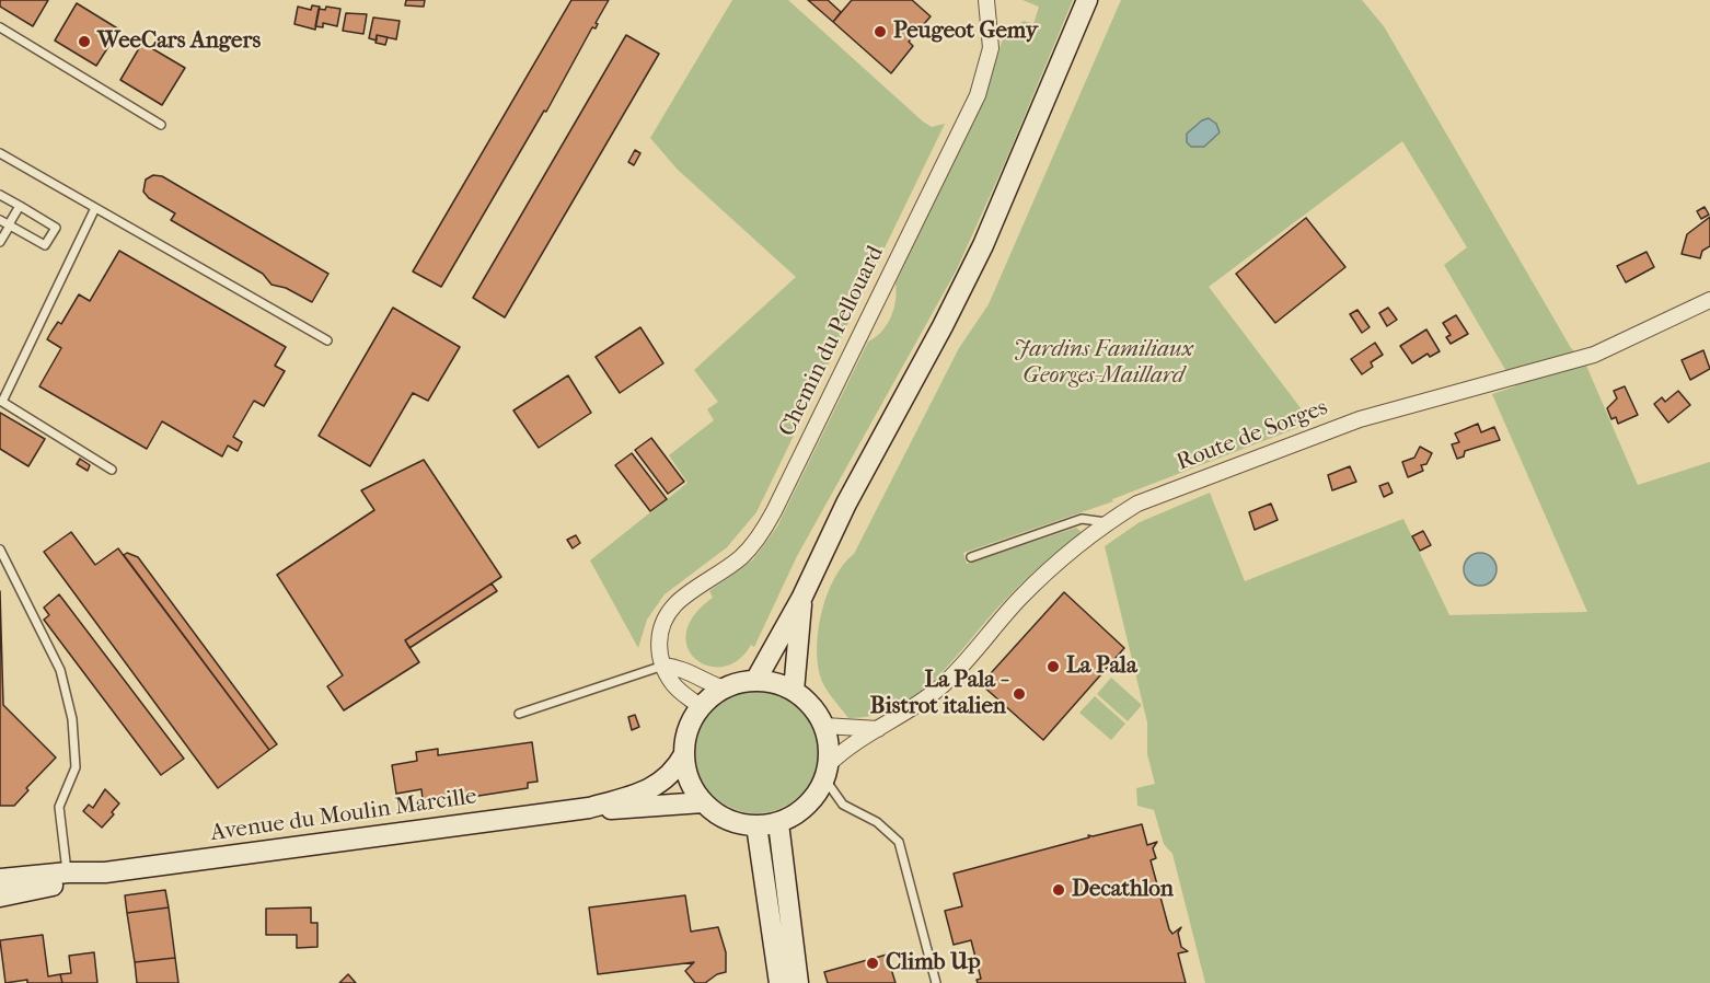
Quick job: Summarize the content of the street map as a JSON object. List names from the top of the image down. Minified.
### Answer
{"streets":{"main road":["Avenue du Moulin Marcille"],"street":["Chemin du Pellouard","Route de Sorges"]},"crossings":[["Chemin du Pellouard","Route de Sorges"],["Chemin du Pellouard","Avenue du Moulin Marcille"],["Route de Sorges","Avenue du Moulin Marcille"]],"parks":["Jardins Familiaux Georges-Maillard"],"places":["Peugeot Gemy","WeeCars Angers","La Pala","La Pala - Bistrot italien","Decathlon","Climb Up"]}
